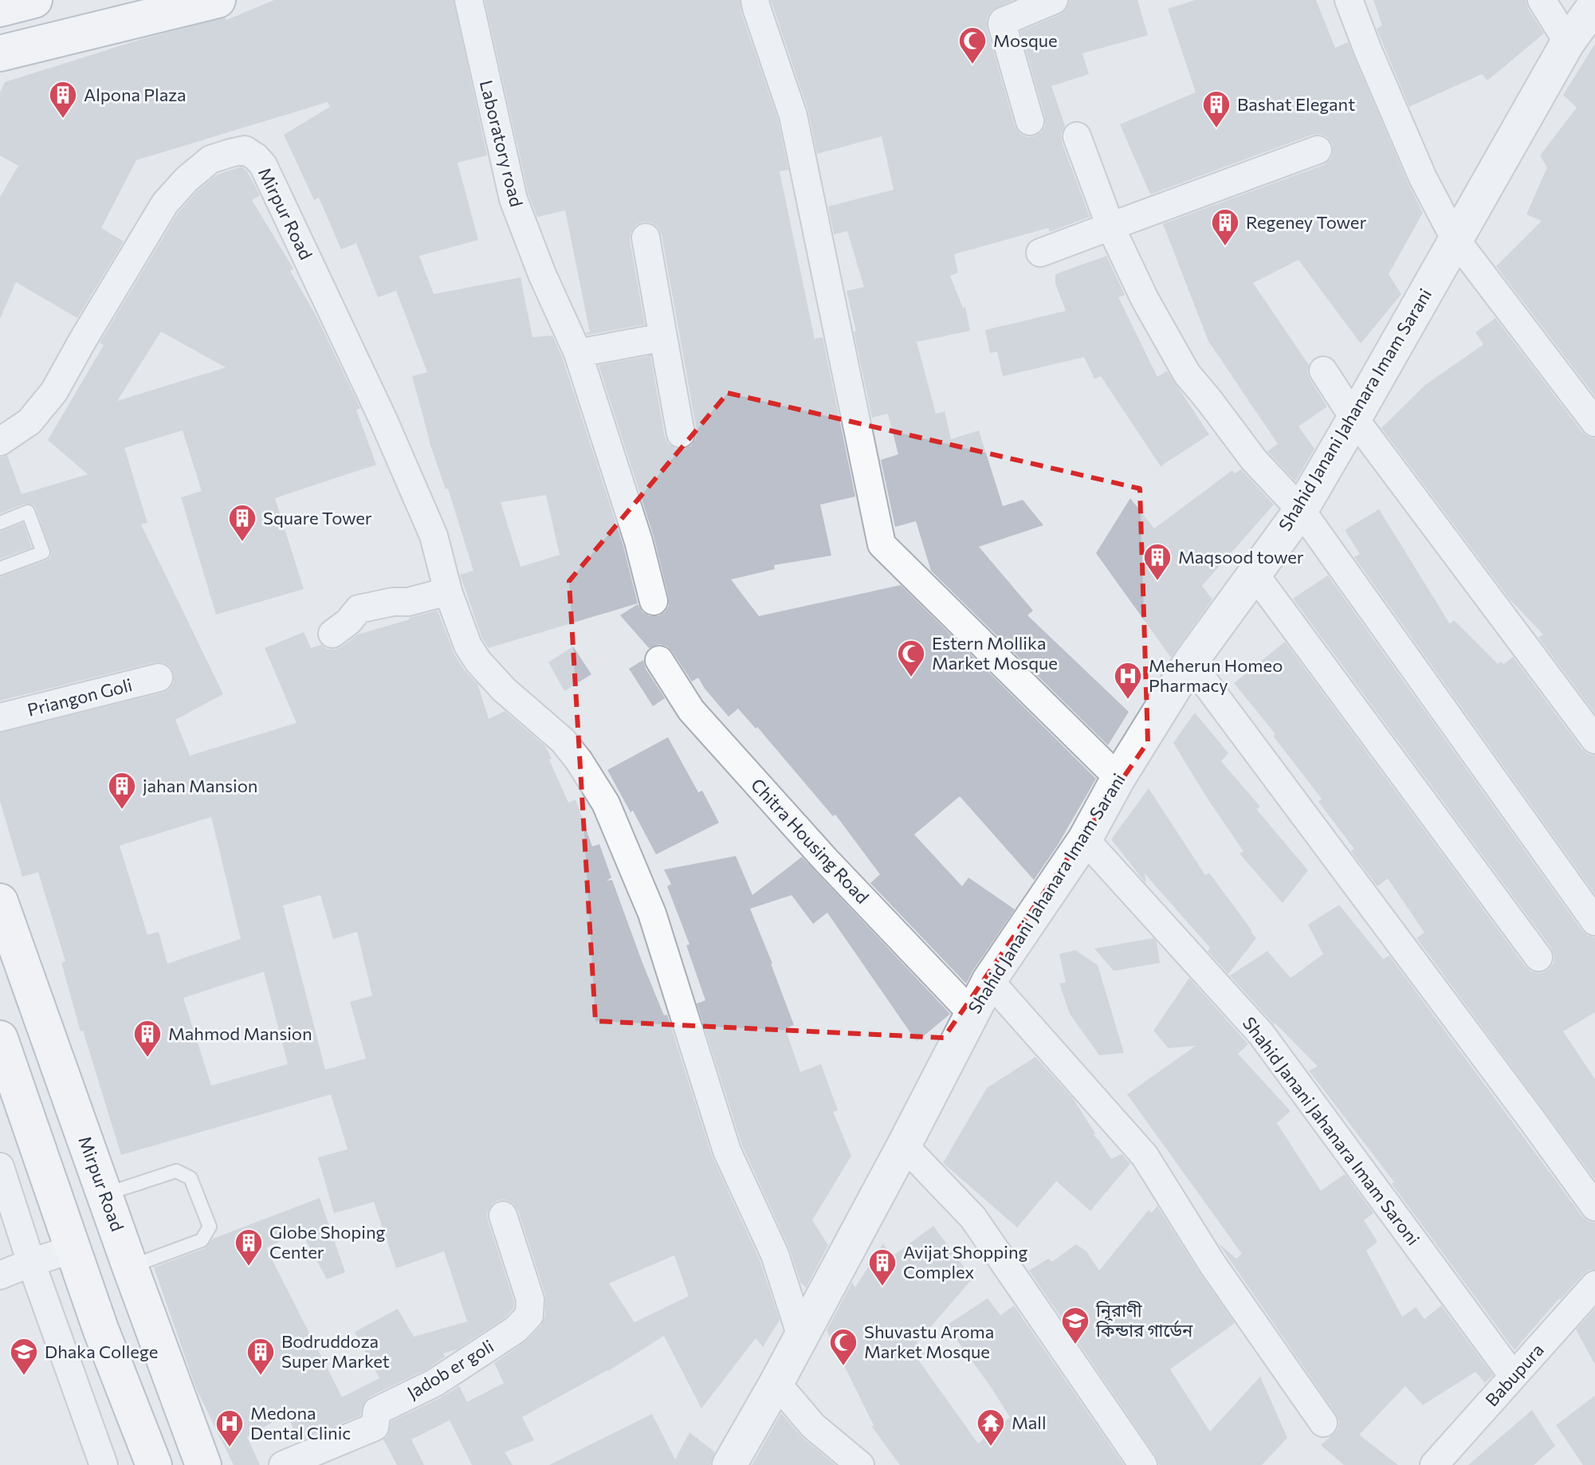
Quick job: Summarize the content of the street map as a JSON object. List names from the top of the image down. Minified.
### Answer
{"streets":{"highway":["Mirpur Road"],"street":["Laboratory road","Shahid Janani Jahanara Imam Sarani","Priangon Goli","Chitra Housing Road","Shahid Janani Jahanara Imam Saroni","Jadob er goli","Babupura"]},"crossings":[["Shahid Janani Jahanara Imam Sarani","Chitra Housing Road"],["Shahid Janani Jahanara Imam Sarani","Shahid Janani Jahanara Imam Saroni"],["Shahid Janani Jahanara Imam Saroni","Babupura"]],"places":{"mosque":["Mosque","Estern Mollika Market Mosque","Shuvastu Aroma Market Mosque"],"building":["Alpona Plaza","Bashat Elegant","Regeney Tower","Square Tower","Maqsood tower","jahan Mansion","Mahmod Mansion","Globe Shoping Center","Avijat Shopping Complex","Bodruddoza Super Market"],"hospital":["Meherun Homeo Pharmacy","Medona Dental Clinic"],"school or university":["নিূরাণী কিন্ডার গার্ডেন","Dhaka College"],"temple":["Mall"]}}
